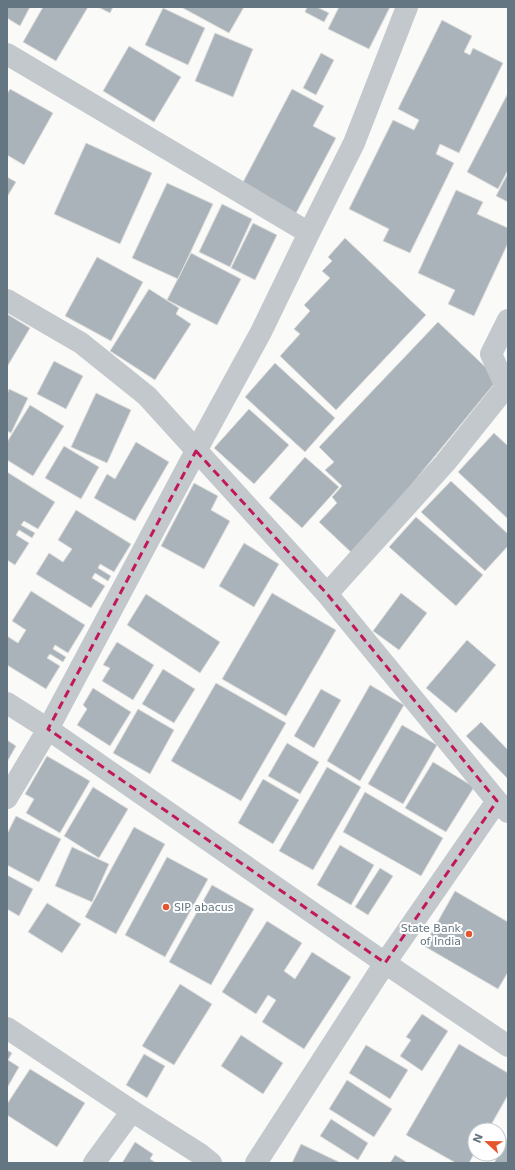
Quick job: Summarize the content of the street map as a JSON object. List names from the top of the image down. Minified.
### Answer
{"places":["SIP abacus","State Bank of India"],"north":"left"}
